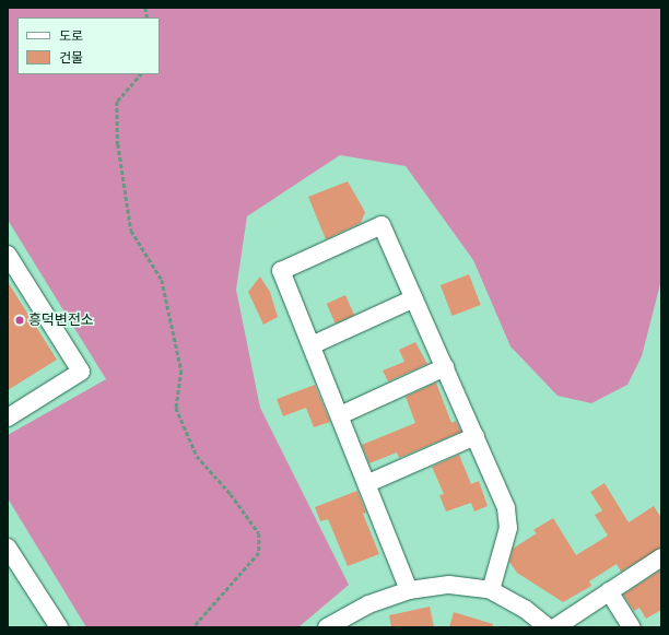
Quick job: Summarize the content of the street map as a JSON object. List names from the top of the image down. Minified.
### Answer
{"places":["흥덕변전소"],"legend":["도로","건물"]}
